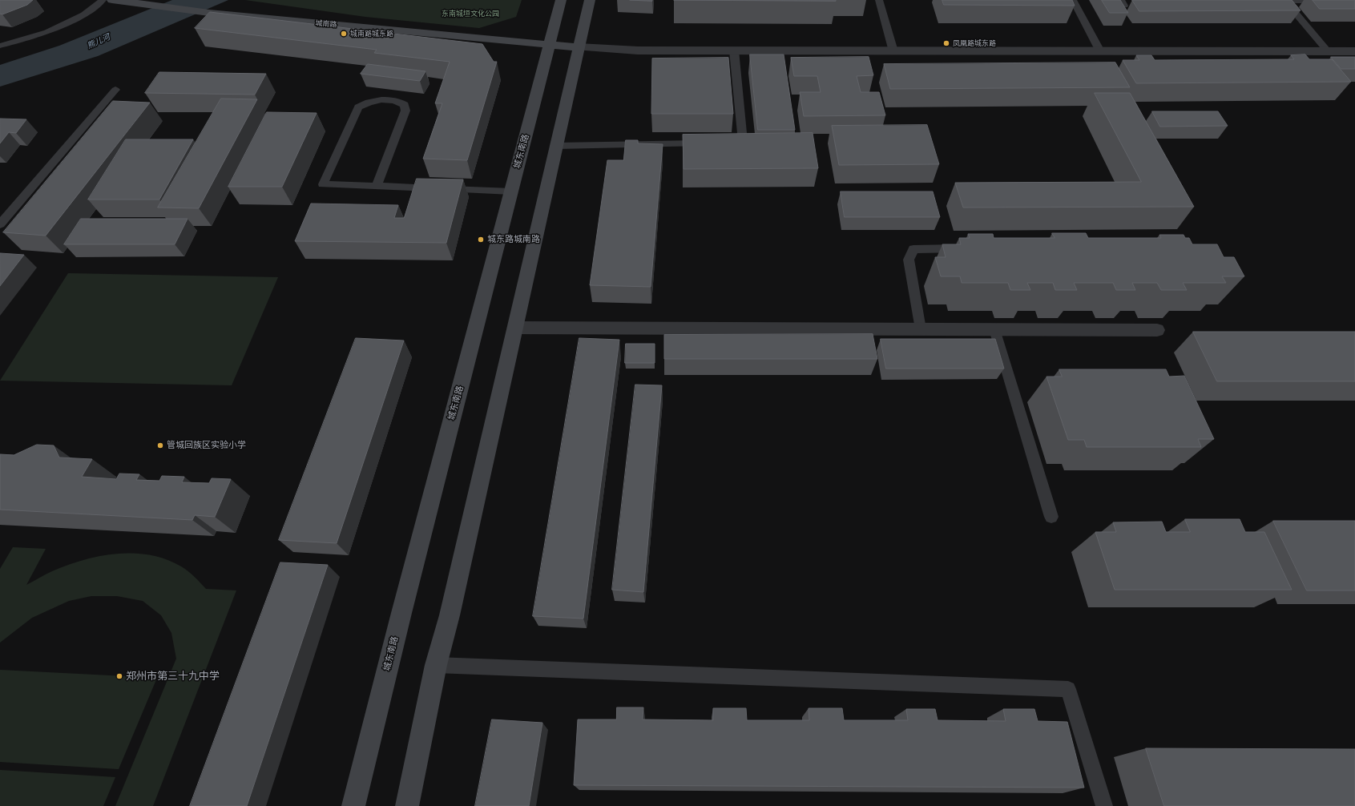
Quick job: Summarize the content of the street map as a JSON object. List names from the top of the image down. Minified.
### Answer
{"streets":{"main road":["城南路","城东南路"]},"crossings":[["城南路","城东南路"]],"water":["熊儿河"],"parks":["东南城垣文化公园"],"places":["城南路城东路","凤凰路城东路","城东路城南路","管城回族区实验小学","郑州市第三十九中学"]}
